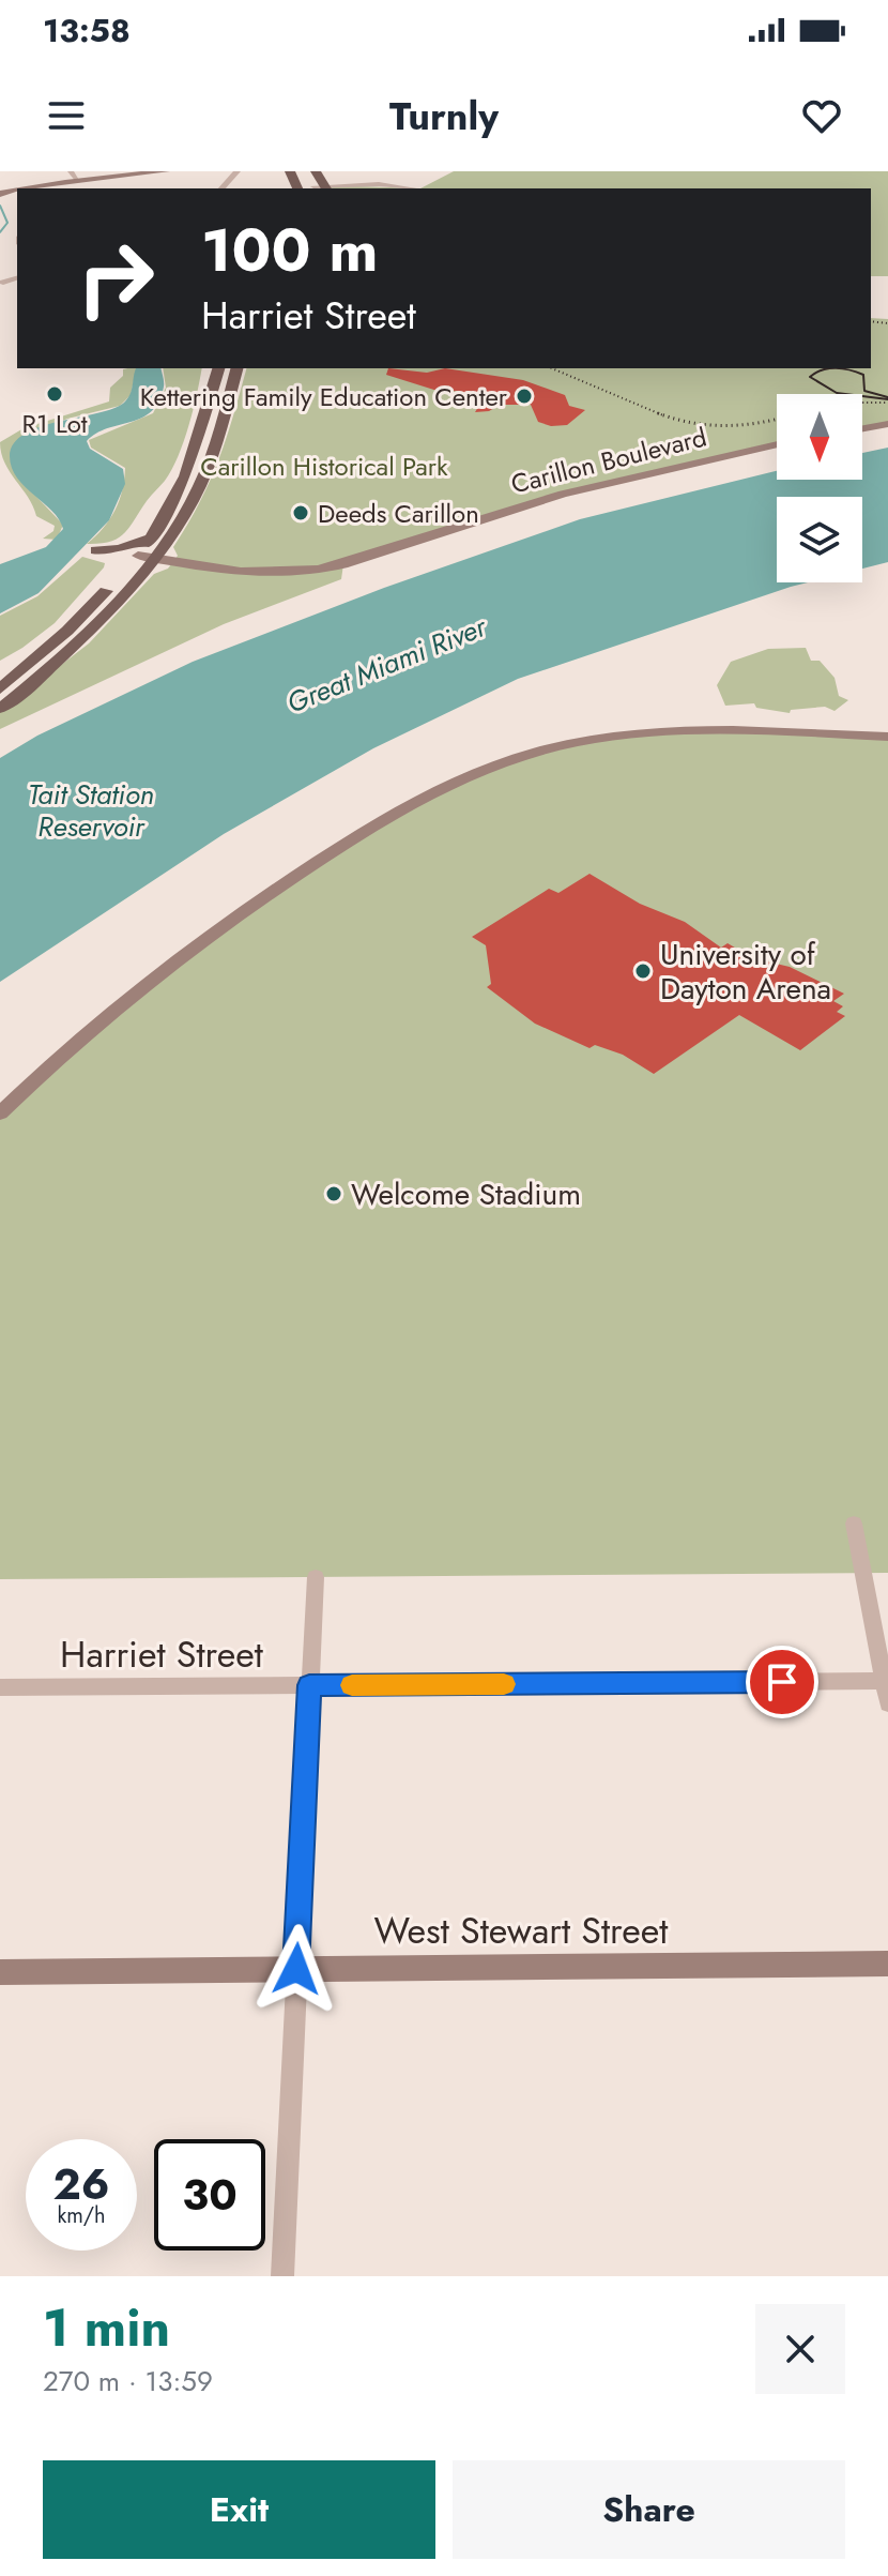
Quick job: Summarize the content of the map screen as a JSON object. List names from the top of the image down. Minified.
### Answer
{"streets":{"main road":["Carillon Boulevard","West Stewart Street"],"street":["Harriet Street"]},"water":["Great Miami River","Tait Station Reservoir"],"parks":["Carillon Historical Park"],"places":["R1 Lot","Kettering Family Education Center","Deeds Carillon","University of Dayton Arena","Welcome Stadium"],"north":"bottom","page":{"status":"13:58","header":"Turnly","turn":["100 m","Harriet Street"],"speed":"26 km/h","limit":"30","heading":["1 min","270 m · 13:59"],"buttons":["Exit","Share"]}}
